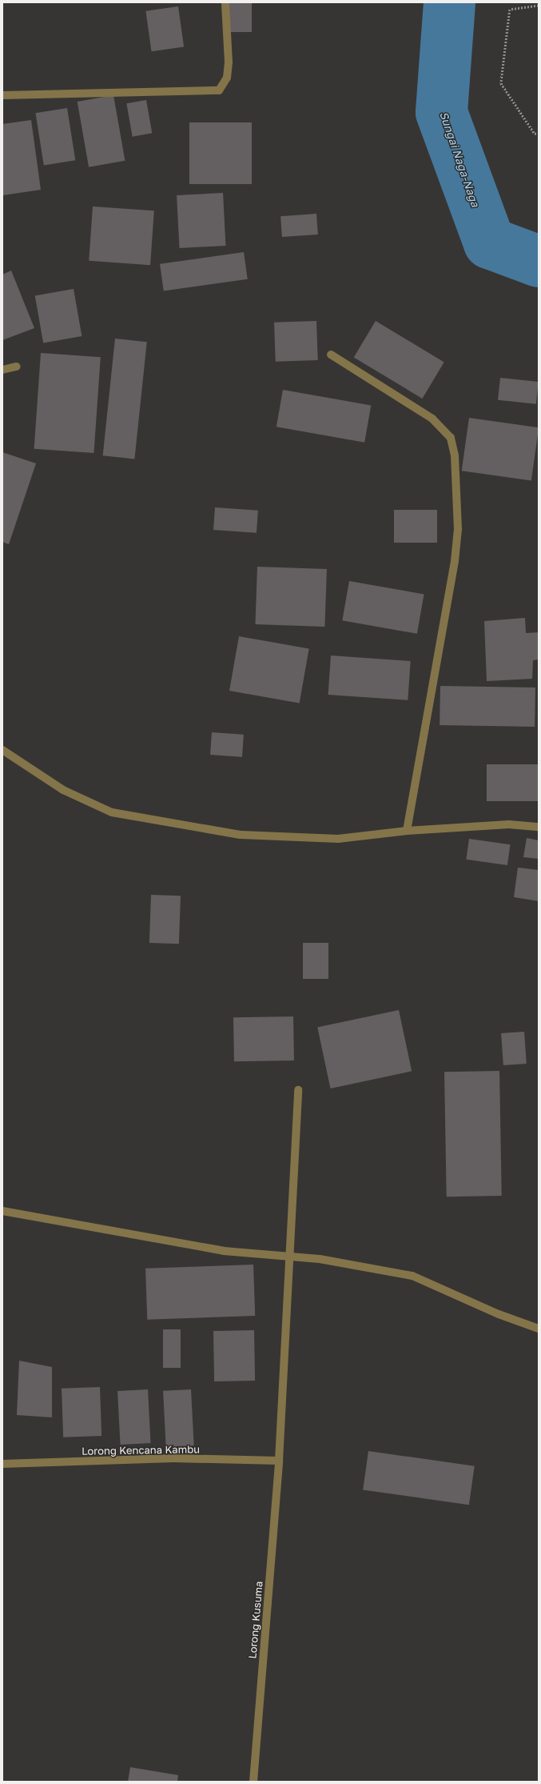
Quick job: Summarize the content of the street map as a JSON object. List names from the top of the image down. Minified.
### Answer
{"streets":{"street":["Lorong Kencana Kambu","Lorong Kusuma"]},"crossings":[["Lorong Kencana Kambu","Lorong Kusuma"]],"water":["Sungai Naga-Naga"]}
